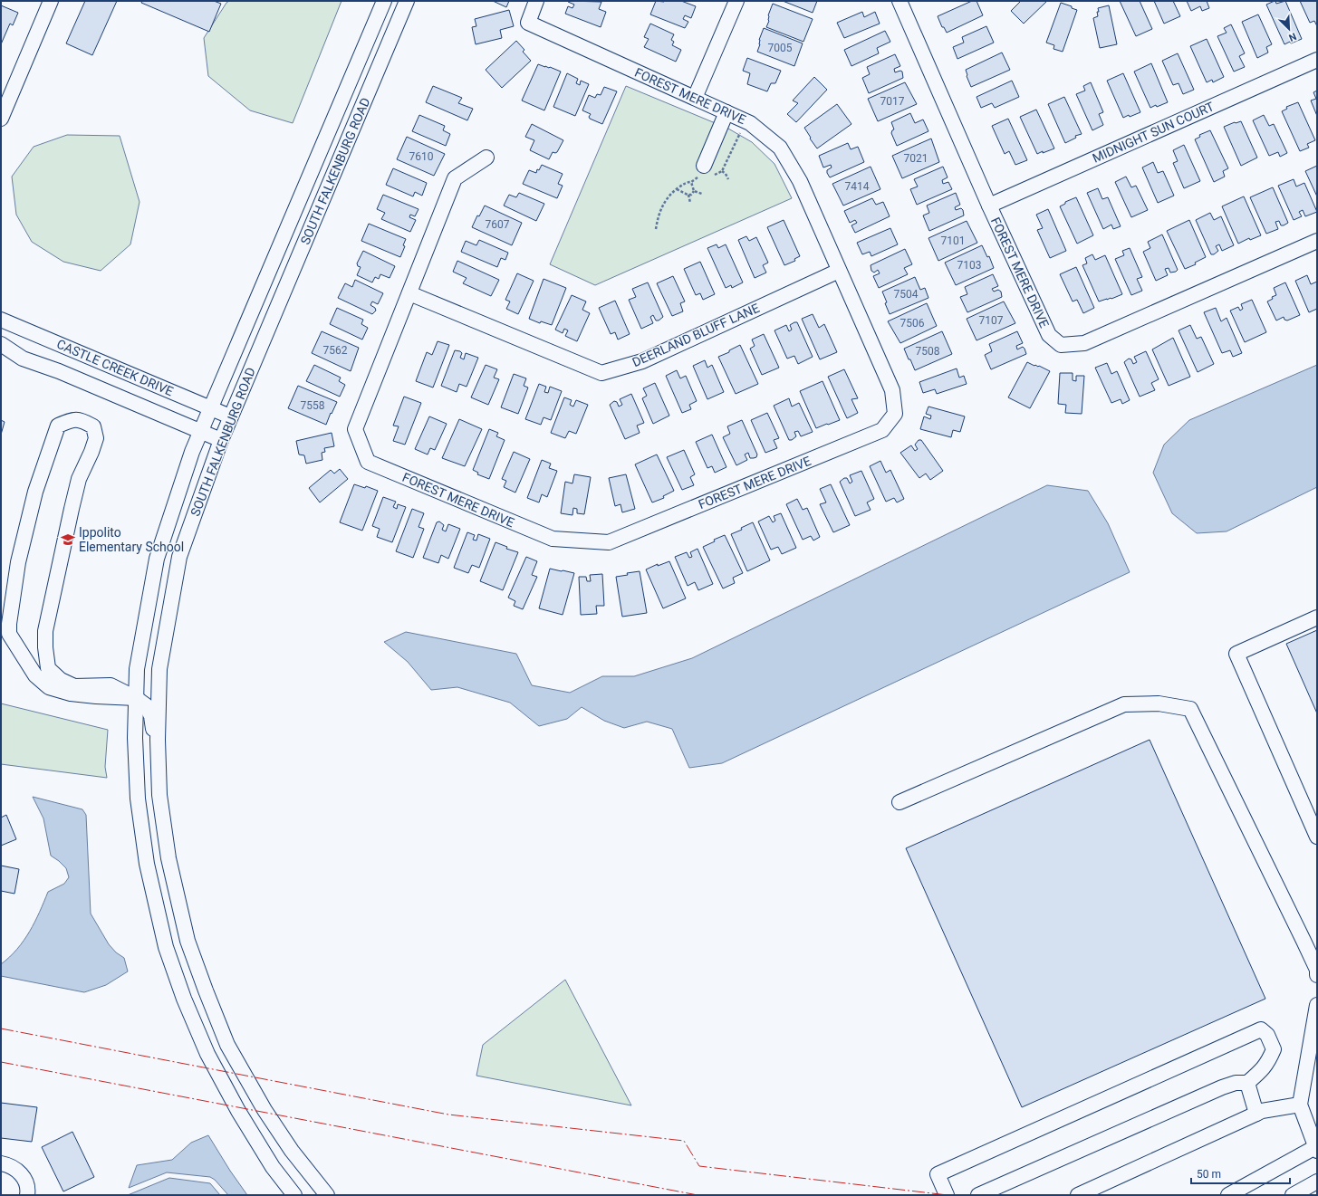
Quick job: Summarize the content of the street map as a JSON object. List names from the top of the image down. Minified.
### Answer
{"streets":{"street":["FOREST MERE DRIVE","MIDNIGHT SUN COURT","SOUTH FALKENBURG ROAD","DEERLAND BLUFF LANE","CASTLE CREEK DRIVE"]},"crossings":[["FOREST MERE DRIVE","MIDNIGHT SUN COURT"],["FOREST MERE DRIVE","DEERLAND BLUFF LANE"],["SOUTH FALKENBURG ROAD","CASTLE CREEK DRIVE"]],"places":{"school or university":["Ippolito Elementary School"]},"house_numbers":["7005","7017","7610","7021","7414","7607","7101","7103","7504","7107","7506","7562","7508","7558"],"scale_bar":"50 m","north":"bottom right"}
